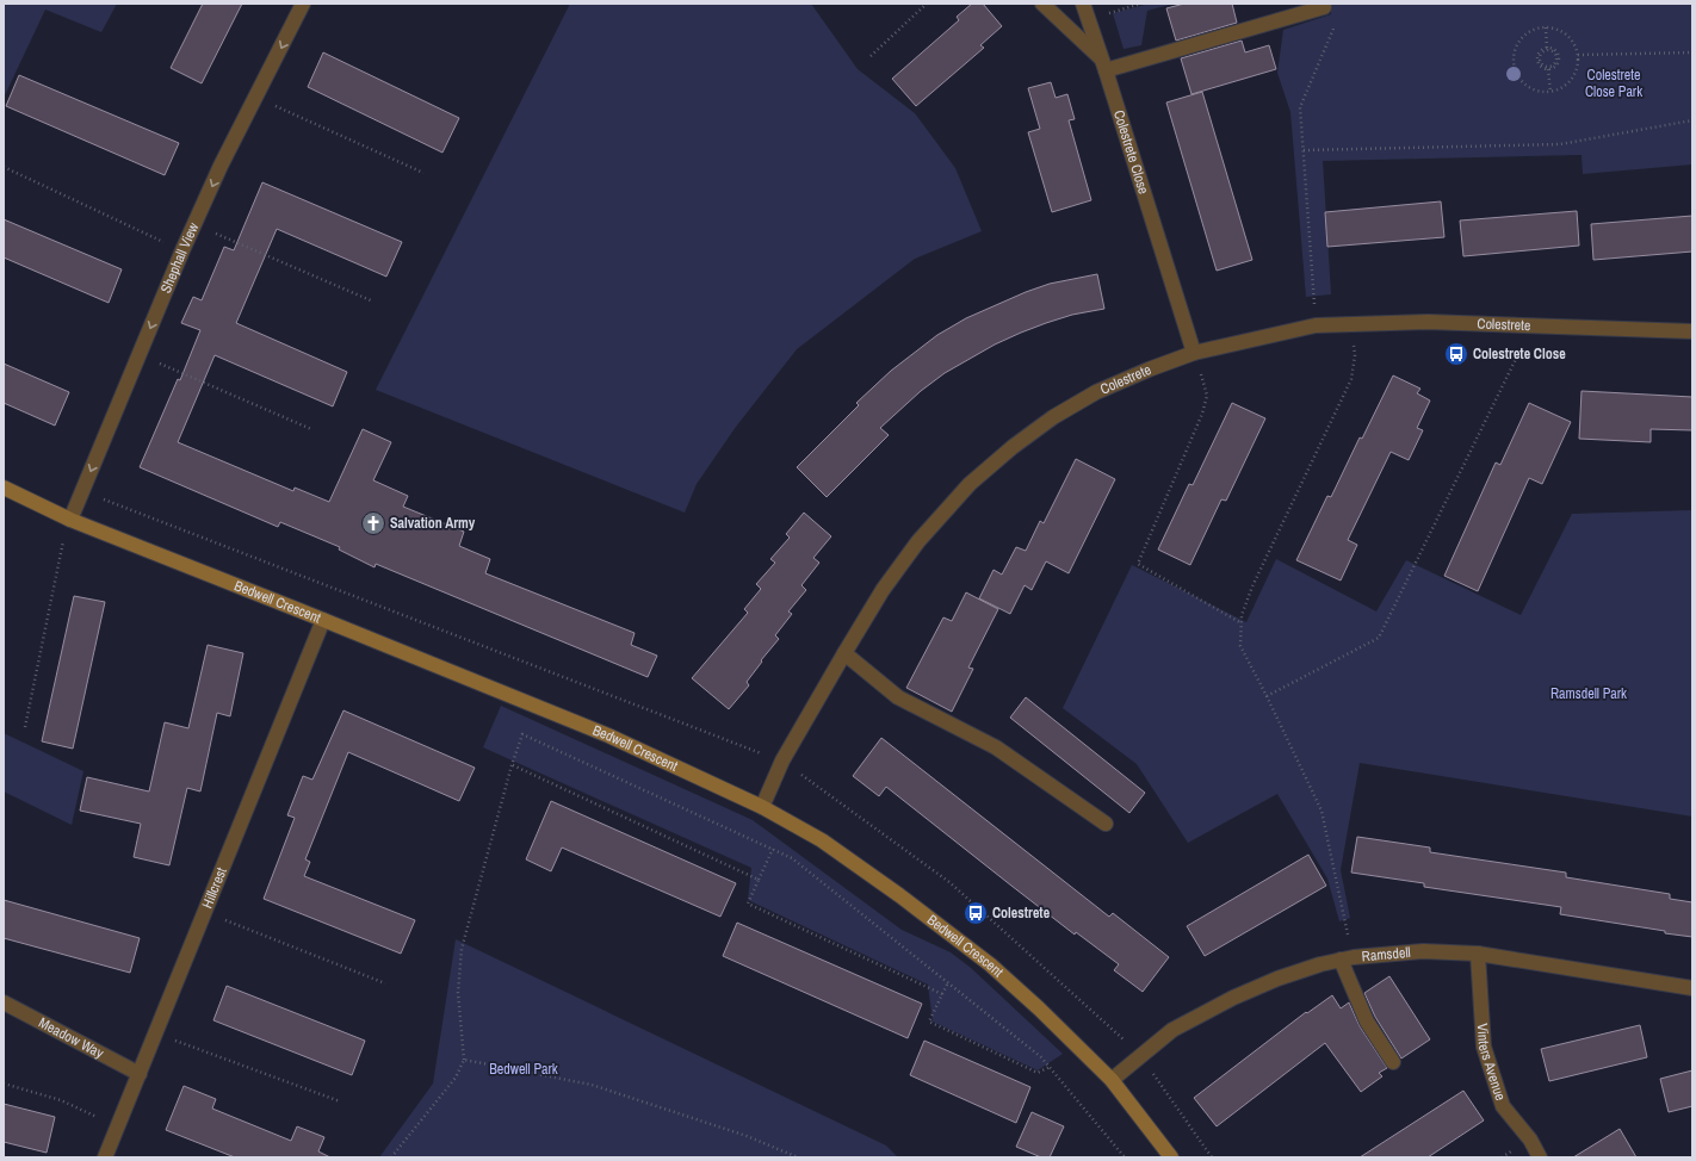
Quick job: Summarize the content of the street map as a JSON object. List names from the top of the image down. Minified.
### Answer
{"streets":{"street":["Colestrete Close","Shephall View","Colestrete","Bedwell Crescent","Hillcrest","Ramsdell","Meadow Way","Vinters Avenue"]},"crossings":[["Colestrete Close","Colestrete"],["Shephall View","Bedwell Crescent"],["Colestrete","Bedwell Crescent"],["Bedwell Crescent","Hillcrest"],["Bedwell Crescent","Ramsdell"],["Hillcrest","Meadow Way"],["Ramsdell","Vinters Avenue"]],"one_way":["Shephall View"],"parks":["Colestrete Close Park","Ramsdell Park","Bedwell Park"],"places":{"bus stop":["Colestrete Close","Colestrete"],"church":["Salvation Army"]}}
